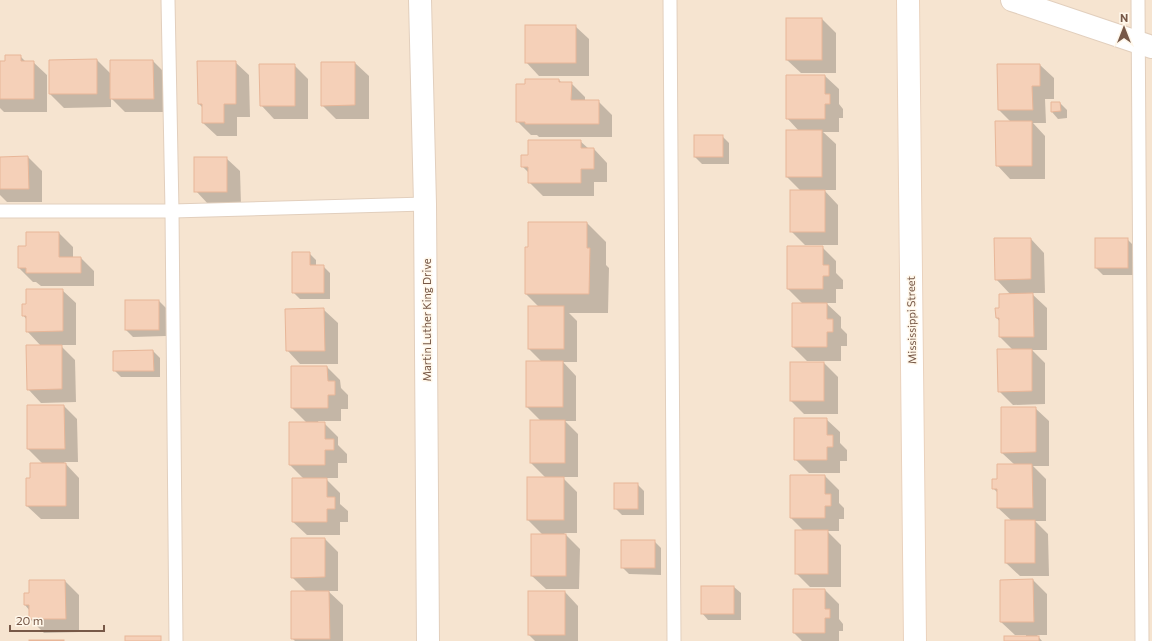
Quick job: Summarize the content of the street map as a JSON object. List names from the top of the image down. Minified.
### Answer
{"streets":{"street":["Martin Luther King Drive","Mississippi Street"]},"scale_bar":"20 m","north":"top"}
